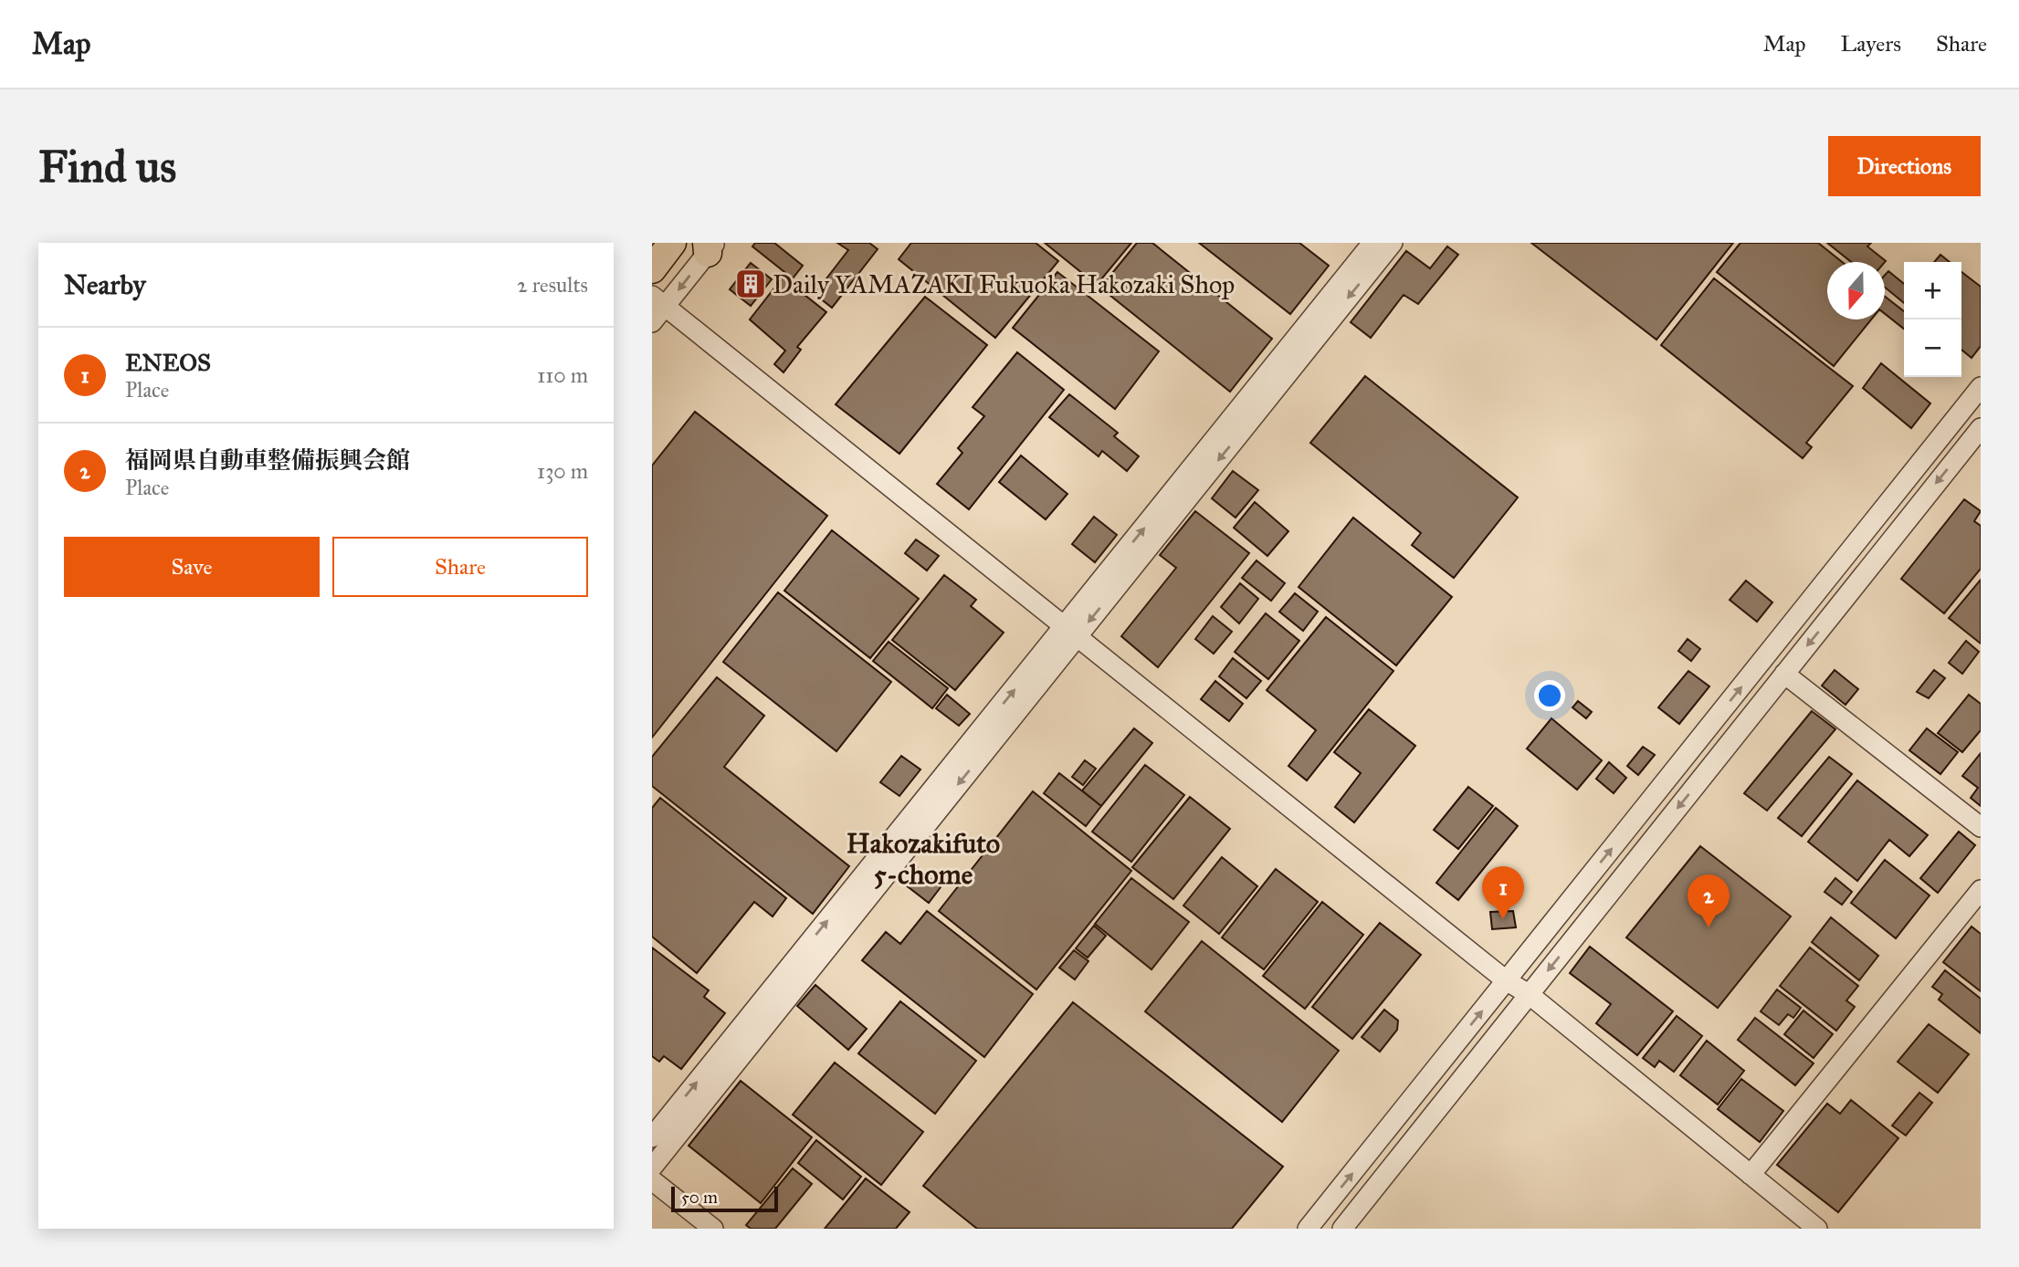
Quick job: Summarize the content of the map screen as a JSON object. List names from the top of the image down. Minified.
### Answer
{"districts":["Hakozakifuto 5-chome"],"places":{"building":["Daily YAMAZAKI Fukuoka Hakozaki Shop"]},"scale_bar":"50 m","north":"bottom","page":{"header":"Map","nav":["Map","Layers","Share"],"buttons":["Directions",["Save","Share"]],"title":"Find us","heading":["Nearby","2 results"],"map_buttons":["+","−"],"list":[{"mark":"1","name":"ENEOS","note":"Place","value":"110 m"},{"mark":"2","name":"福岡県自動車整備振興会館","note":"Place","value":"130 m"}],"pins":["1","2"],"scale":"50 m"}}
